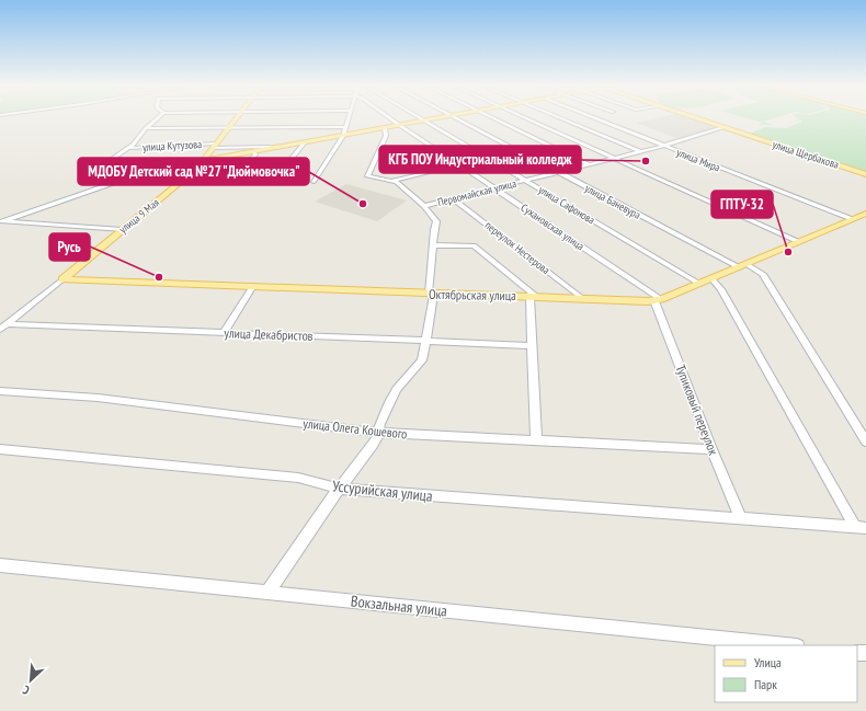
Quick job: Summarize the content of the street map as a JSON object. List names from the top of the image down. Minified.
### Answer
{"streets":{"main road":["улица Щербакова","улица 9 Мая","Октябрьская улица"],"street":["улица Кутузова","улица Мира","Первомайская улица","улица Баневура","улица Сафонова","Сухановская улица","переулок Нестерова","улица Декабристов","Тупиковый переулок","улица Олега Кошевого","Уссурийская улица","Вокзальная улица"]},"crossings":[["улица Кутузова","улица 9 Мая"],["улица Щербакова","Первомайская улица"],["улица Мира","Первомайская улица"],["улица Мира","Октябрьская улица"],["Первомайская улица","улица Баневура"],["Первомайская улица","улица Сафонова"],["Первомайская улица","Сухановская улица"],["Первомайская улица","переулок Нестерова"],["улица Баневура","Октябрьская улица"],["улица Сафонова","Октябрьская улица"],["улица 9 Мая","Октябрьская улица"],["улица 9 Мая","улица Декабристов"],["Сухановская улица","Октябрьская улица"],["Сухановская улица","Тупиковый переулок"],["переулок Нестерова","Октябрьская улица"],["Октябрьская улица","Тупиковый переулок"],["Тупиковый переулок","улица Олега Кошевого"],["Тупиковый переулок","Уссурийская улица"]],"places":["КГБ ПОУ Индустриальный колледж","МДОБУ Детский сад №27 \"Дюймовочка\"","ГПТУ-32","Русь"],"legend":["Улица","Парк"],"north":"bottom left"}
